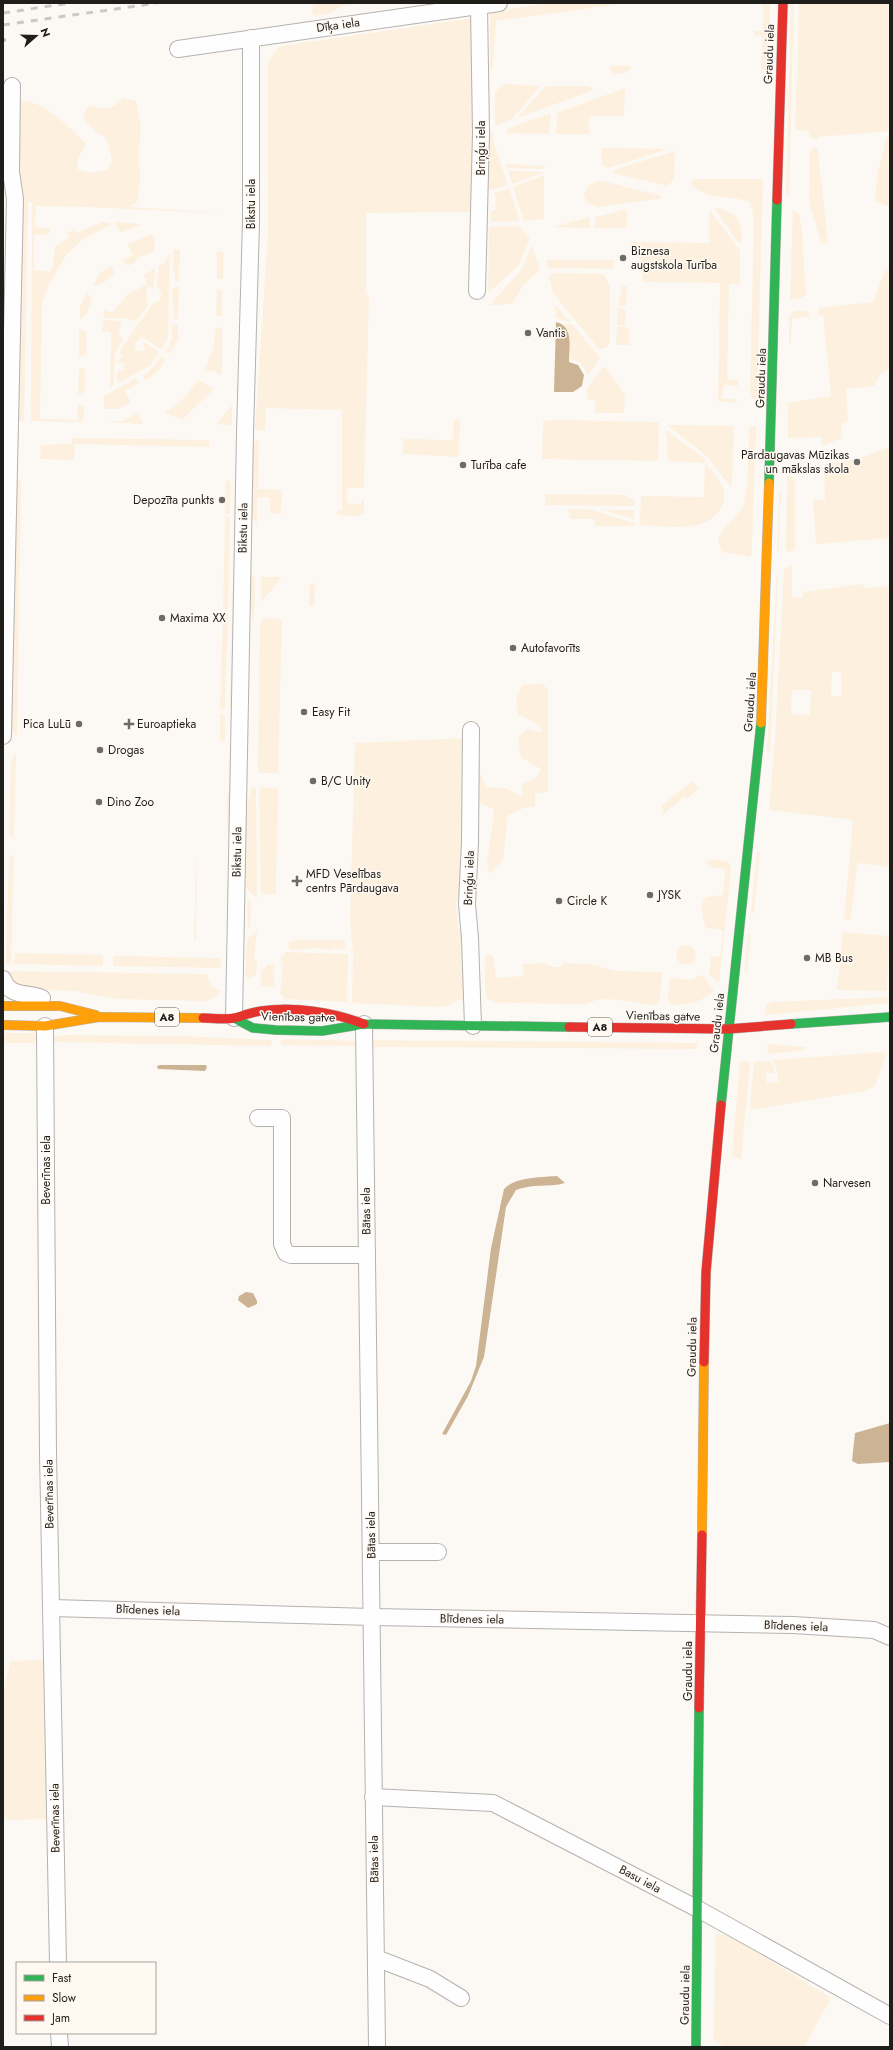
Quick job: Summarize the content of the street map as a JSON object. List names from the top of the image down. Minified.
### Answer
{"streets":{"main road":["Graudu iela","Vienības gatve","A8"],"street":["Dīķa iela","Briņģu iela","Bikstu iela","Beverīnas iela","Bātas iela","Blīdenes iela","Basu iela"]},"crossings":[["Dīķa iela","Briņģu iela"],["Dīķa iela","Bikstu iela"],["Graudu iela","Vienības gatve"],["Graudu iela","Blīdenes iela"],["Graudu iela","Basu iela"],["Briņģu iela","Vienības gatve"],["Bikstu iela","Vienības gatve"],["Vienības gatve","Beverīnas iela"],["Vienības gatve","Bātas iela"],["Beverīnas iela","Blīdenes iela"],["Bātas iela","Blīdenes iela"],["Bātas iela","Basu iela"]],"places":{"other":["Biznesa augstskola Turība","Vantis","Pārdaugavas Mūzikas un mākslas skola","Turība cafe","Depozīta punkts","Maxima XX","Autofavorīts","Easy Fit","Pica LuLū","Drogas","B/C Unity","Dino Zoo","JYSK","Circle K","MB Bus","Narvesen"],"health":["Euroaptieka","MFD Veselības centrs Pārdaugava"]},"legend":["Fast","Slow","Jam"],"north":"right"}
